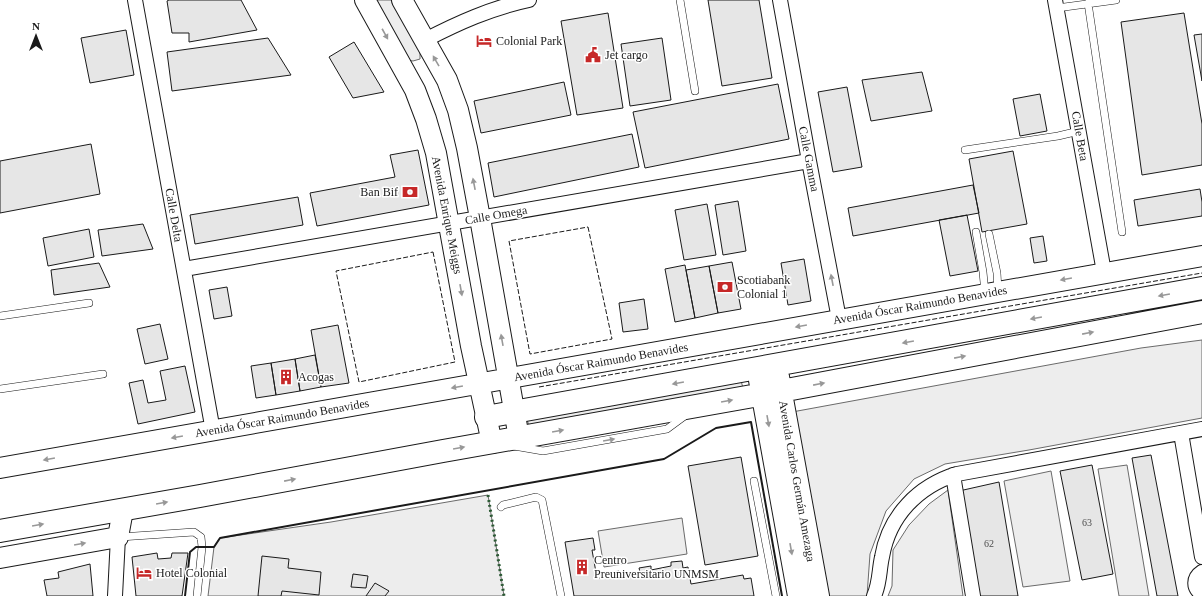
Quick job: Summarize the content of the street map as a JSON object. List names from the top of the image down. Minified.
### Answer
{"streets":{"main road":["Avenida Enrique Meiggs","Avenida Óscar Raimundo Benavides","Avenida Carlos Germán Amezaga"],"street":["Calle Beta","Calle Gamma","Calle Delta","Calle Omega"]},"crossings":[["Calle Beta","Avenida Óscar Raimundo Benavides"],["Calle Gamma","Calle Omega"],["Calle Gamma","Avenida Óscar Raimundo Benavides"],["Calle Delta","Calle Omega"],["Calle Delta","Avenida Óscar Raimundo Benavides"],["Avenida Enrique Meiggs","Calle Omega"],["Avenida Enrique Meiggs","Avenida Óscar Raimundo Benavides"]],"one_way":["Calle Gamma"],"places":{"hotel":["Colonial Park","Hotel Colonial"],"public building":["Jet cargo"],"bank":["Ban Bif","Scotiabank Colonial 1"],"building":["Acogas","Centro Preuniversitario UNMSM"]},"house_numbers":["63","62"],"north":"top"}
